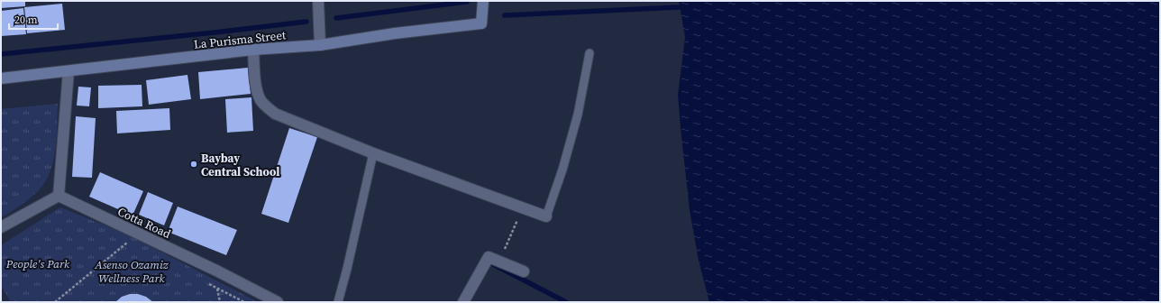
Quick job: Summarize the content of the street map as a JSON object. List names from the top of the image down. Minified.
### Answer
{"streets":{"street":["La Purisma Street","Cotta Road"]},"parks":["People's Park","Asenso Ozamiz Wellness Park"],"places":["Baybay Central School"],"scale_bar":"20 m"}
